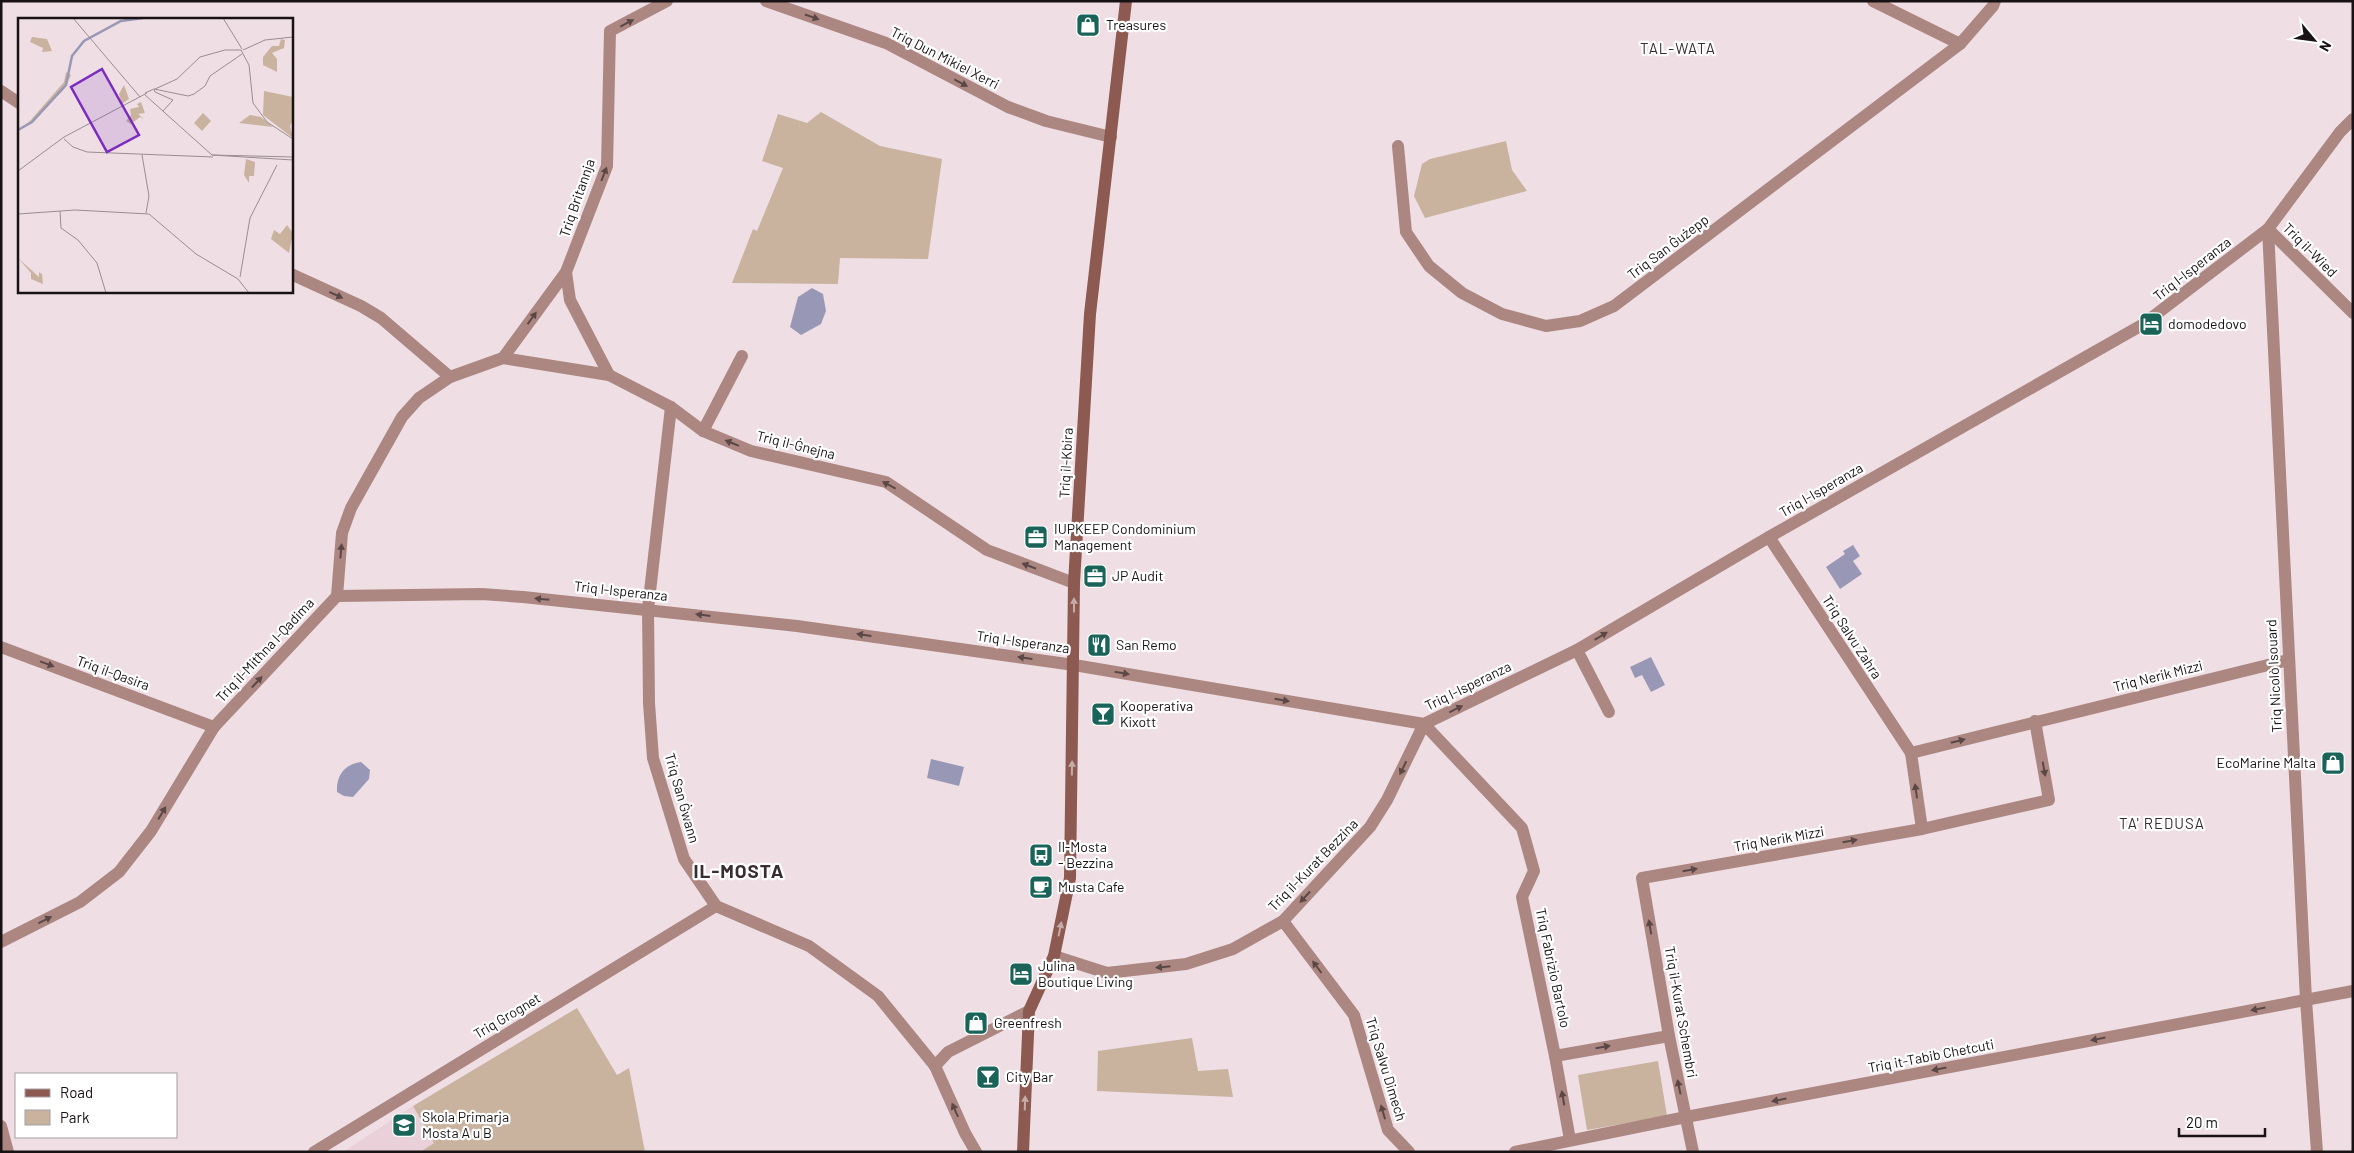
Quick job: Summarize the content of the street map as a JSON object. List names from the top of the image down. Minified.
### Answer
{"streets":{"main road":["Triq il-Kbira"],"street":["Triq Dun Mikiel Xerri","Triq Britannja","Triq San Ġużepp","Triq il-Wied","Triq l-Isperanza","Triq il-Ġnejna","Triq Salvu Zahra","Triq il-Mitħna l-Qadima","Triq il-Qasira","Triq Nerik Mizzi","Triq Nicolò Isouard","Triq San Ġwann","Triq il-Kurat Bezzina","Triq Fabrizio Bartolo","Triq il-Kurat Schembri","Triq Grognet","Triq it-Tabib Chetcuti","Triq Salvu Dimech"]},"crossings":[["Triq Dun Mikiel Xerri","Triq il-Kbira"],["Triq Britannja","Triq il-Ġnejna"],["Triq il-Wied","Triq l-Isperanza"],["Triq il-Wied","Triq Nicolò Isouard"],["Triq l-Isperanza","Triq il-Kbira"],["Triq l-Isperanza","Triq Salvu Zahra"],["Triq l-Isperanza","Triq il-Mitħna l-Qadima"],["Triq l-Isperanza","Triq Nicolò Isouard"],["Triq l-Isperanza","Triq San Ġwann"],["Triq l-Isperanza","Triq il-Kurat Bezzina"],["Triq l-Isperanza","Triq Fabrizio Bartolo"],["Triq il-Ġnejna","Triq il-Kbira"],["Triq il-Ġnejna","Triq San Ġwann"],["Triq il-Kbira","Triq il-Kurat Bezzina"],["Triq Salvu Zahra","Triq Nerik Mizzi"],["Triq il-Mitħna l-Qadima","Triq il-Qasira"],["Triq Nerik Mizzi","Triq Nicolò Isouard"],["Triq Nerik Mizzi","Triq il-Kurat Schembri"],["Triq Nicolò Isouard","Triq it-Tabib Chetcuti"],["Triq San Ġwann","Triq Grognet"],["Triq il-Kurat Bezzina","Triq Fabrizio Bartolo"],["Triq il-Kurat Bezzina","Triq Salvu Dimech"],["Triq Fabrizio Bartolo","Triq it-Tabib Chetcuti"],["Triq il-Kurat Schembri","Triq it-Tabib Chetcuti"]],"one_way":["Triq Dun Mikiel Xerri","Triq Britannja","Triq il-Ġnejna","Triq il-Kbira","Triq il-Mitħna l-Qadima","Triq il-Qasira","Triq il-Kurat Bezzina","Triq il-Kurat Schembri","Triq it-Tabib Chetcuti","Triq Salvu Dimech"],"districts":["TAL-WATA","TA' REDUSA","IL-MOSTA"],"places":{"shop":["Treasures","EcoMarine Malta","Greenfresh"],"hotel":["domodedovo","Julina Boutique Living"],"office":["IUPKEEP Condominium Management","JP Audit"],"restaurant":["San Remo"],"bar":["Kooperativa Kixott","City Bar"],"bus stop":["Il-Mosta - Bezzina"],"cafe":["Musta Cafe"],"school or university":["Skola Primarja Mosta A u B"]},"legend":["Road","Park"],"scale_bar":"20 m","north":"bottom right"}
